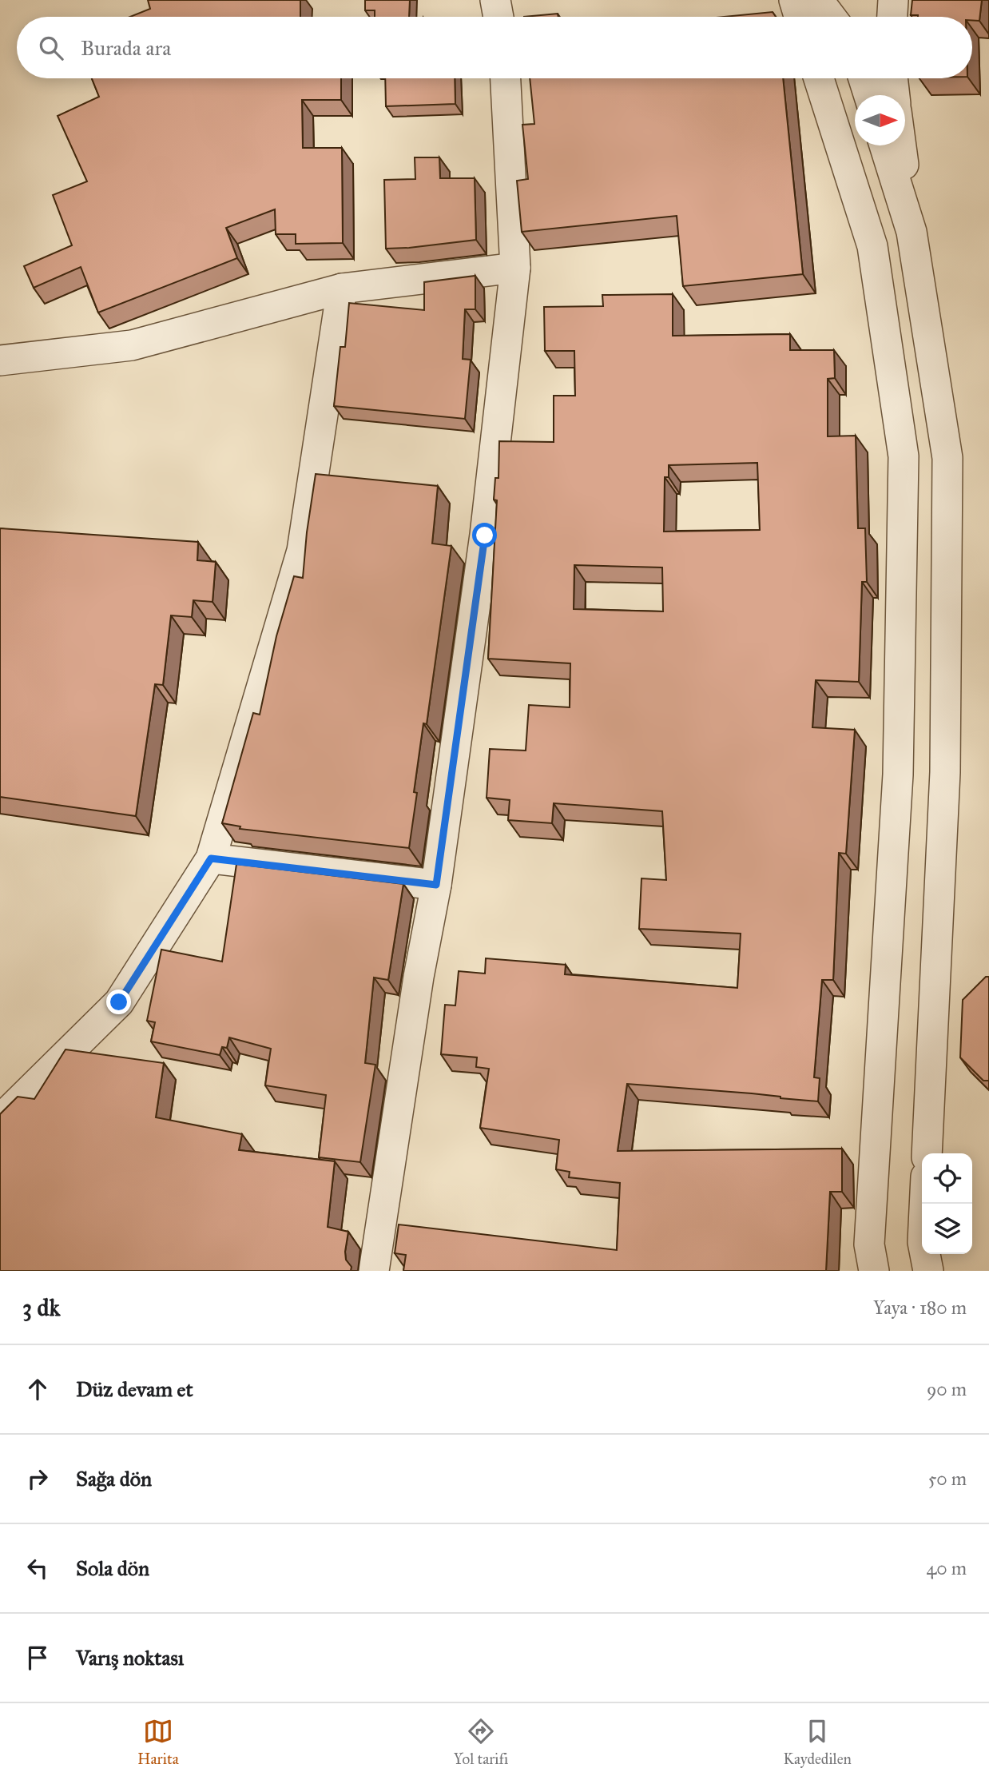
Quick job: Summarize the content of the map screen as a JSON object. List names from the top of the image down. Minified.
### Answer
{"north":"right","page":{"search":"Burada ara","heading":["3 dk","Yaya · 180 m"],"list":[["Düz devam et","90 m"],["Sağa dön","50 m"],["Sola dön","40 m"],"Varış noktası"],"nav":["Harita","Yol tarifi","Kaydedilen"]}}
